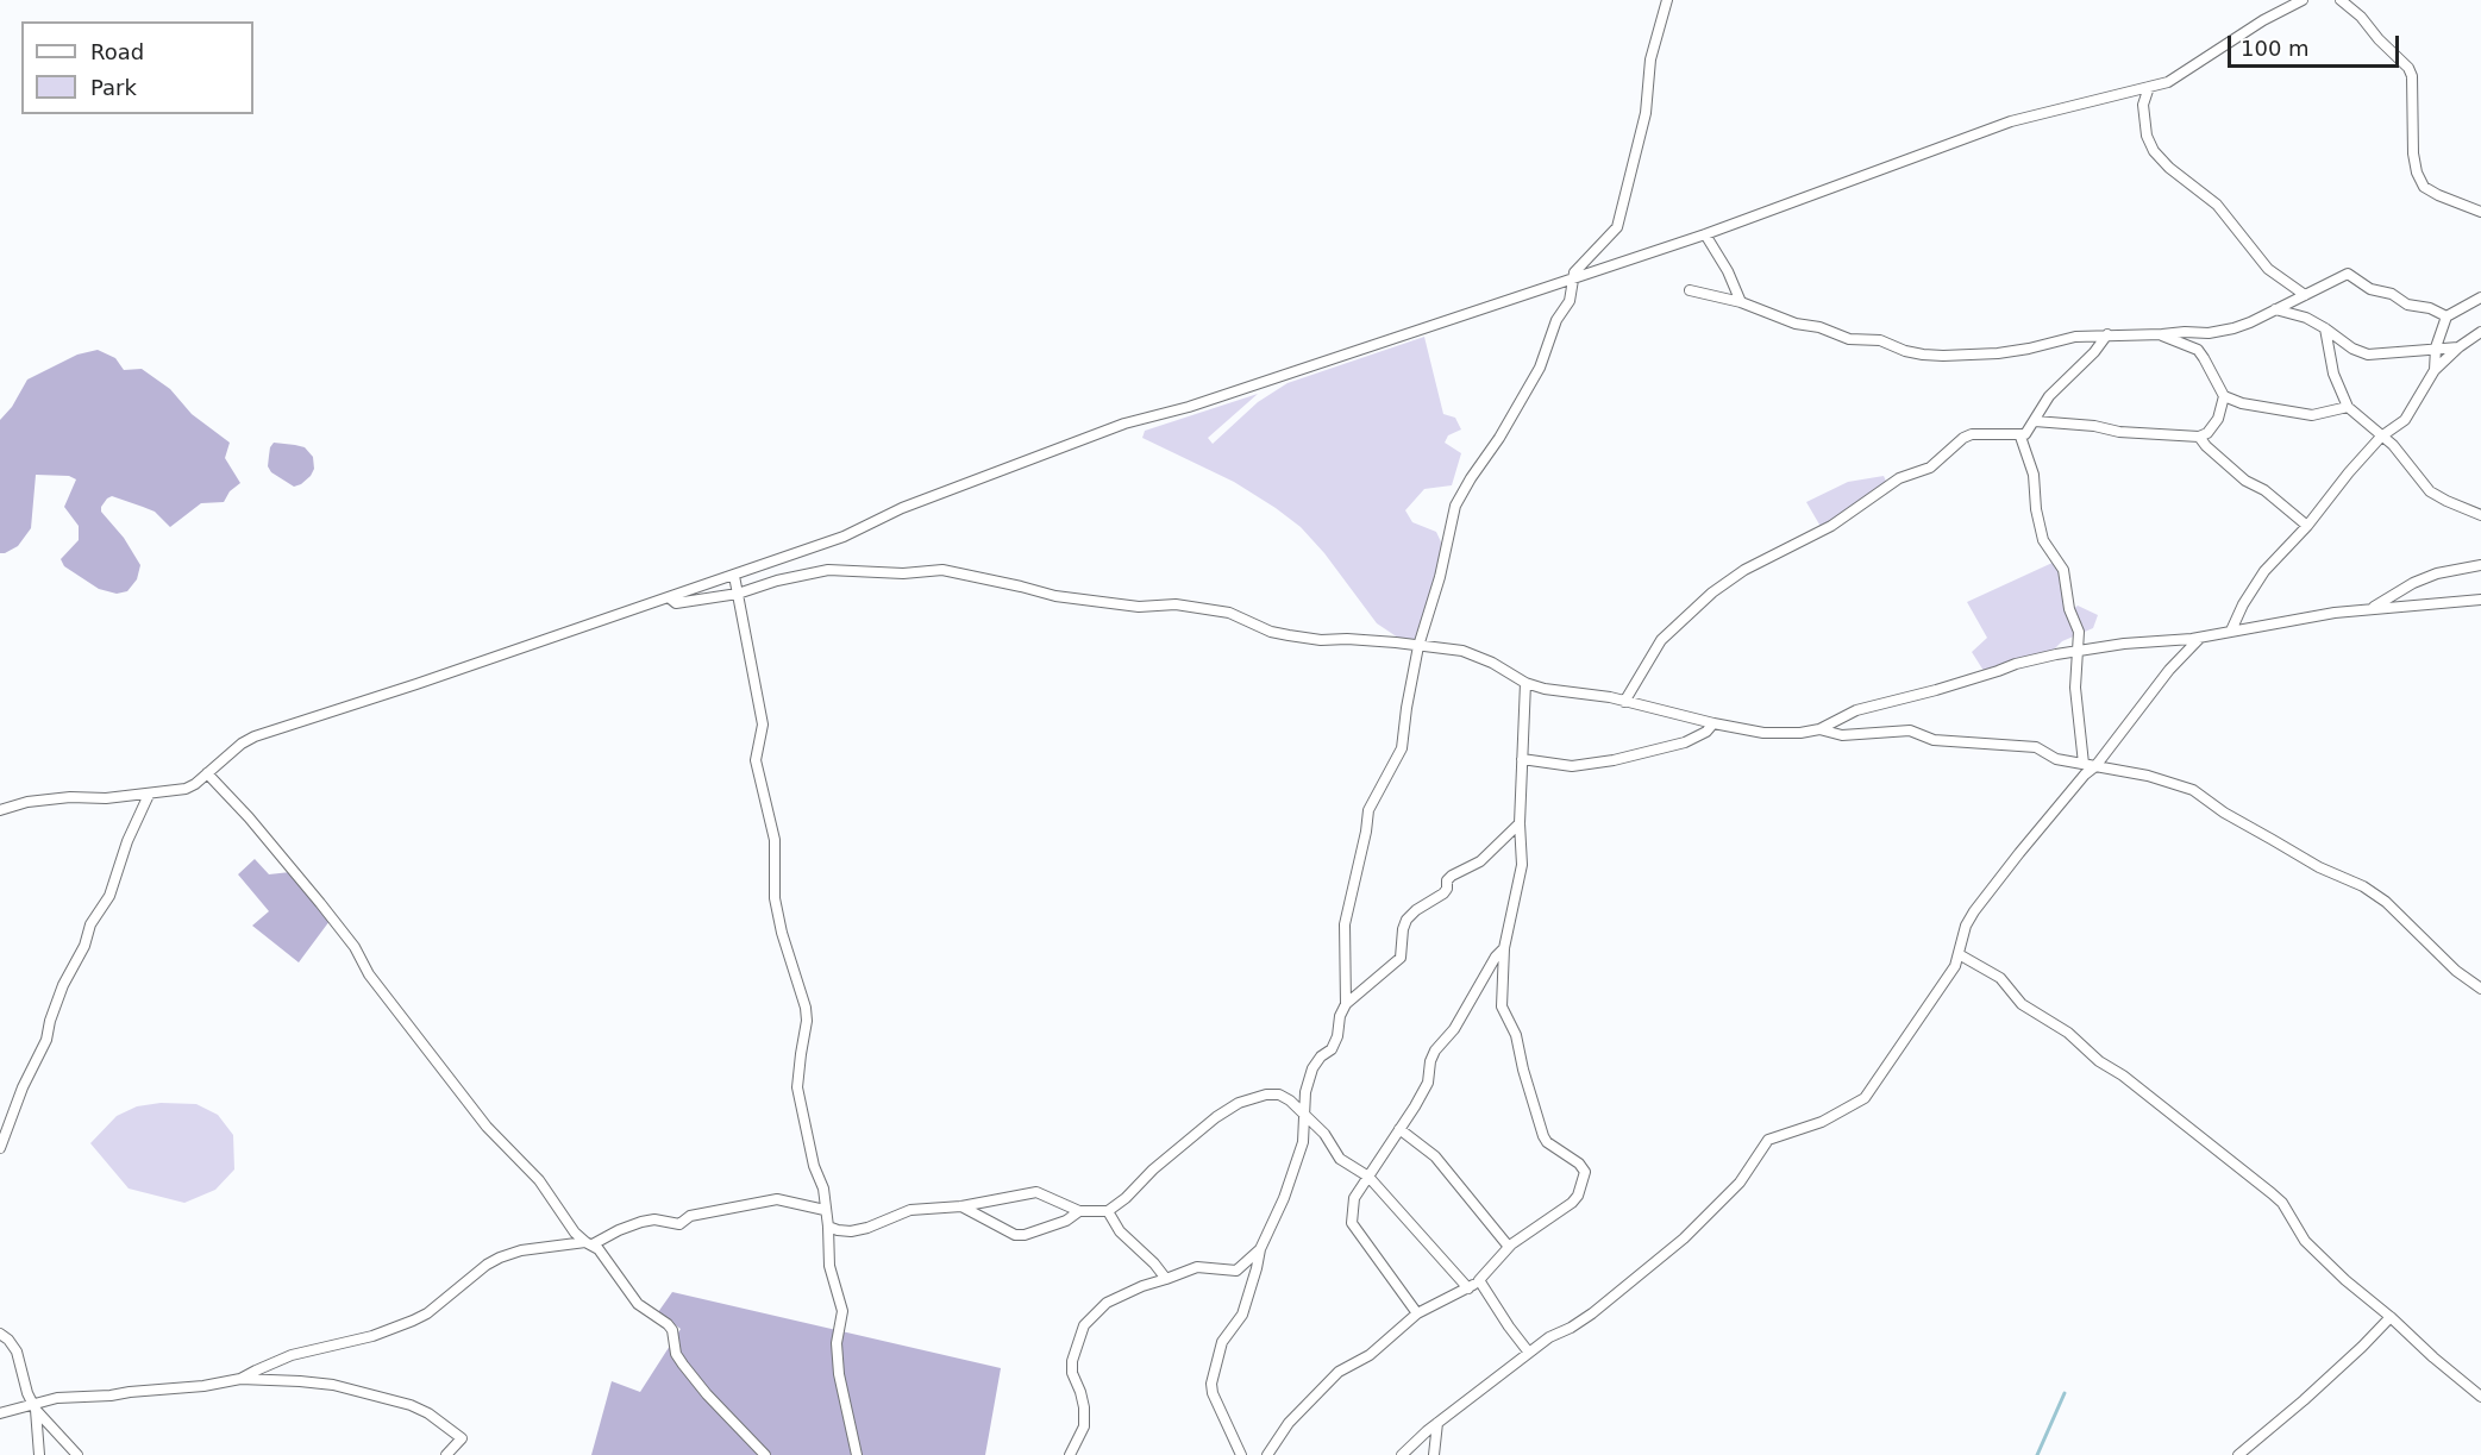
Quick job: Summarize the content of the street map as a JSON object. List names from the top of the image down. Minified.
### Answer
{"legend":["Road","Park"],"scale_bar":"100 m"}
